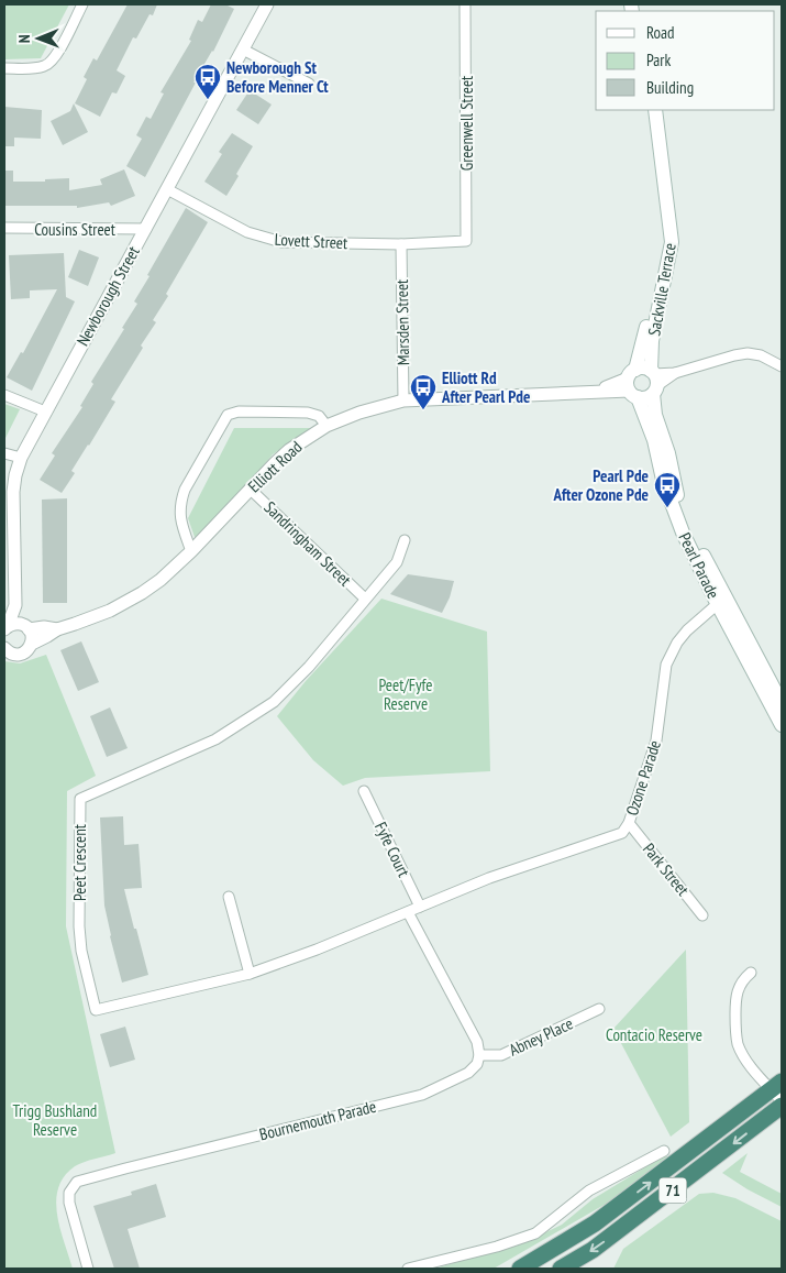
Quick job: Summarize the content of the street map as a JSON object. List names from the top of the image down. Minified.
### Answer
{"streets":{"highway":["71"],"main road":["Sackville Terrace","Pearl Parade"],"street":["Greenwell Street","Cousins Street","Lovett Street","Newborough Street","Marsden Street","Elliott Road","Sandringham Street","Ozone Parade","Fyfe Court","Peet Crescent","Park Street","Abney Place","Bournemouth Parade"]},"crossings":[["Greenwell Street","Lovett Street"],["Cousins Street","Newborough Street"],["Lovett Street","Newborough Street"],["Lovett Street","Marsden Street"],["Sackville Terrace","Pearl Parade"],["Newborough Street","Elliott Road"],["Marsden Street","Elliott Road"],["Elliott Road","Sandringham Street"],["Elliott Road","Pearl Parade"],["Sandringham Street","Peet Crescent"],["Pearl Parade","Ozone Parade"],["Ozone Parade","Fyfe Court"],["Ozone Parade","Peet Crescent"],["Ozone Parade","Park Street"],["Fyfe Court","Peet Crescent"],["Abney Place","Bournemouth Parade"]],"parks":["Peet/Fyfe Reserve","Contacio Reserve","Trigg Bushland Reserve"],"places":{"bus stop":["Newborough St Before Menner Ct","Elliott Rd After Pearl Pde","Pearl Pde After Ozone Pde"]},"legend":["Road","Park","Building"],"north":"left"}
